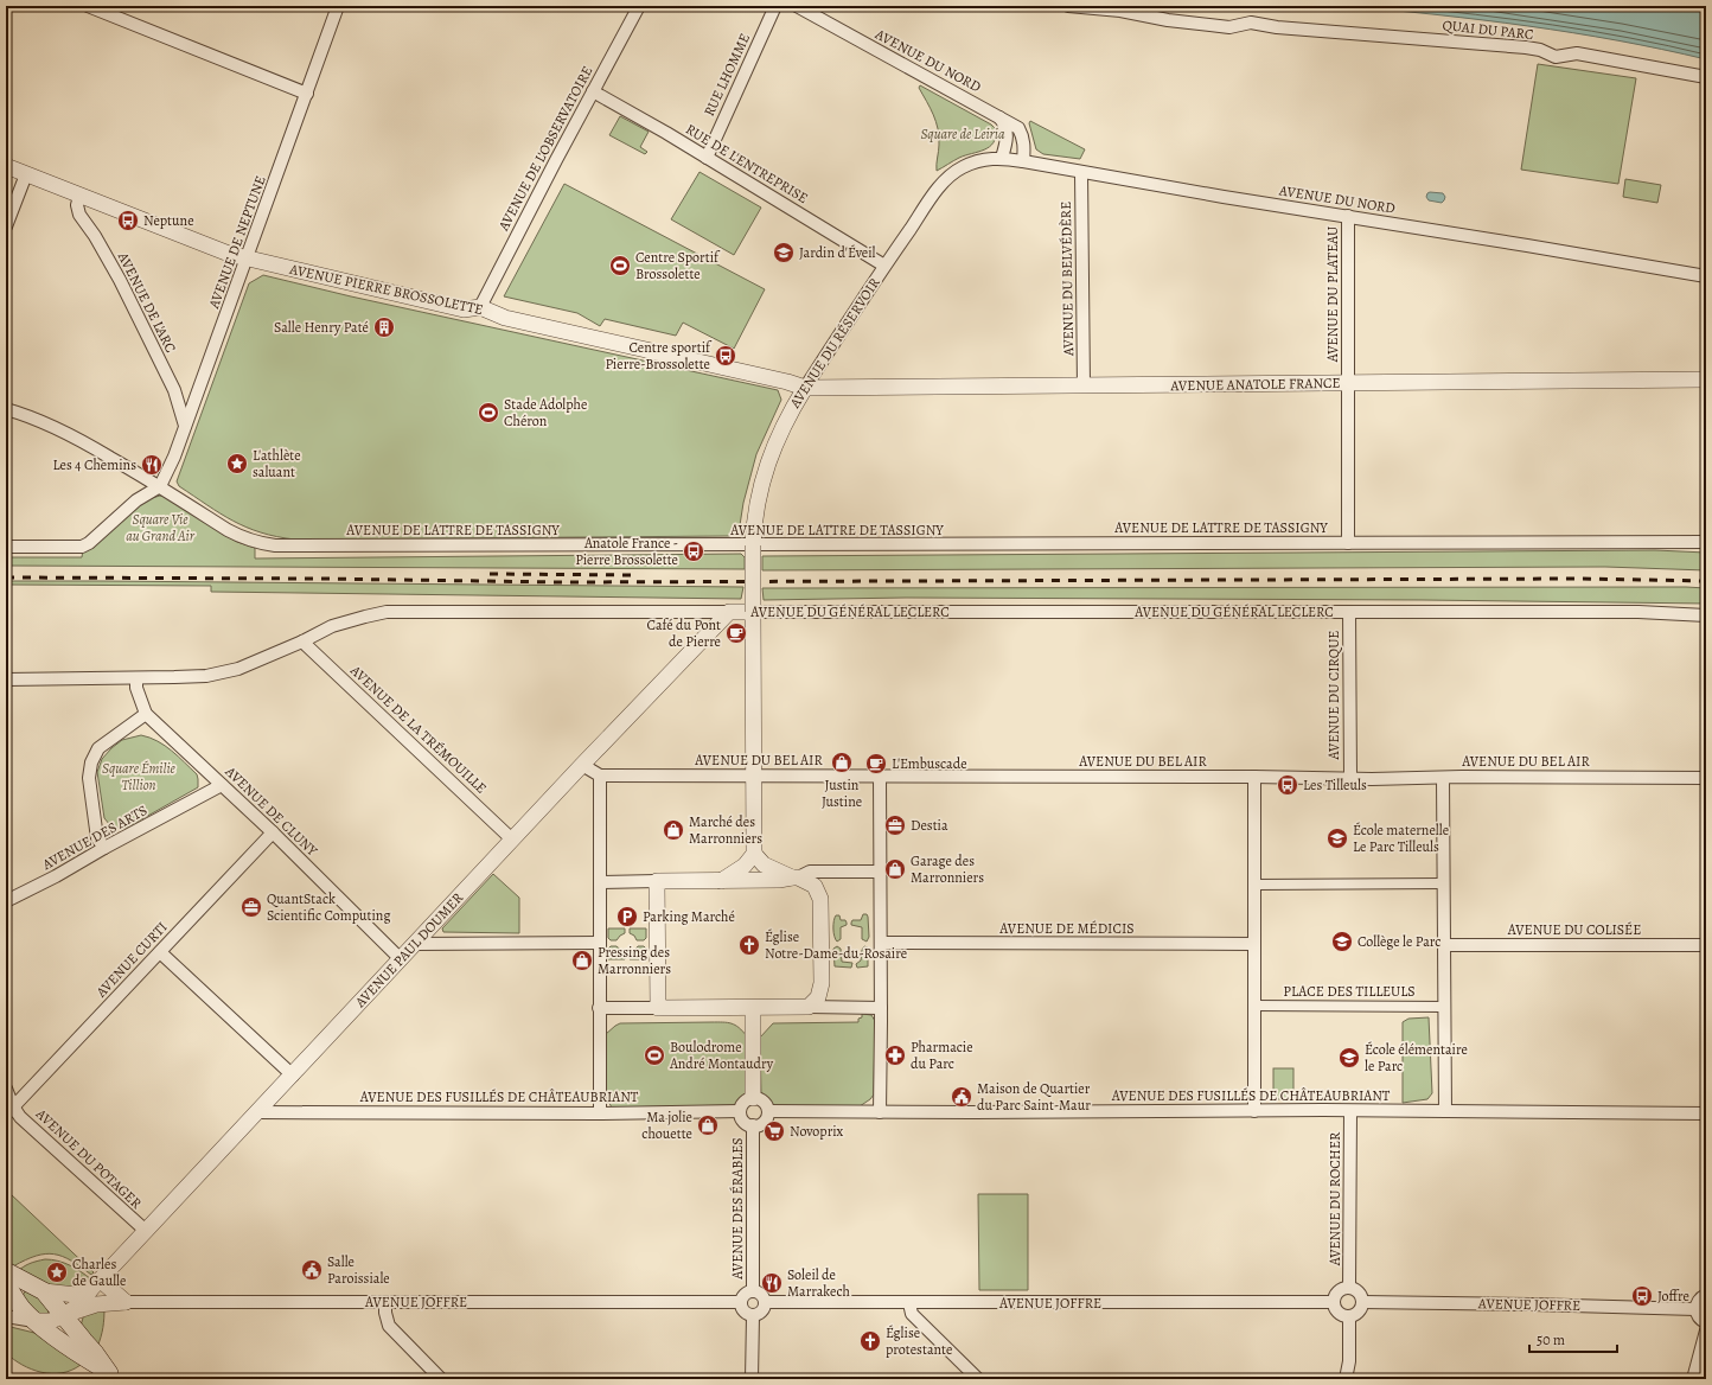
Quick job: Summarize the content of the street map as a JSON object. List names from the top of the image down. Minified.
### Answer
{"streets":{"street":["QUAI DU PARC","AVENUE DU NORD","RUE LHOMME","AVENUE DE L'OBSERVATOIRE","RUE DE L'ENTREPRISE","AVENUE DE NEPTUNE","AVENUE DU BELVÉDÈRE","AVENUE PIERRE BROSSOLETTE","AVENUE DU PLATEAU","AVENUE DE L'ARC","AVENUE DU RÉSERVOIR","AVENUE ANATOLE FRANCE","AVENUE DE LATTRE DE TASSIGNY","AVENUE DU GÉNÉRAL LECLERC","AVENUE DU CIRQUE","AVENUE DE LA TRÉMOUILLE","AVENUE DU BEL AIR","AVENUE DE CLUNY","AVENUE DES ARTS","AVENUE DE MÉDICIS","AVENUE DU COLISÉE","AVENUE PAUL DOUMER","AVENUE CURTI","PLACE DES TILLEULS","AVENUE DES FUSILLÉS DE CHÂTEAUBRIANT","AVENUE DU POTAGER","AVENUE DU ROCHER","AVENUE DES ÉRABLES","AVENUE JOFFRE"]},"crossings":[["AVENUE DU NORD","AVENUE DU BELVÉDÈRE"],["AVENUE DU NORD","AVENUE DU PLATEAU"],["AVENUE DU NORD","AVENUE DU RÉSERVOIR"],["RUE LHOMME","RUE DE L'ENTREPRISE"],["AVENUE DE L'OBSERVATOIRE","RUE DE L'ENTREPRISE"],["AVENUE DE L'OBSERVATOIRE","AVENUE PIERRE BROSSOLETTE"],["RUE DE L'ENTREPRISE","AVENUE DU RÉSERVOIR"],["AVENUE DE NEPTUNE","AVENUE PIERRE BROSSOLETTE"],["AVENUE DE NEPTUNE","AVENUE DE L'ARC"],["AVENUE DE NEPTUNE","AVENUE DE LATTRE DE TASSIGNY"],["AVENUE DU BELVÉDÈRE","AVENUE ANATOLE FRANCE"],["AVENUE PIERRE BROSSOLETTE","AVENUE DE L'ARC"],["AVENUE PIERRE BROSSOLETTE","AVENUE DU RÉSERVOIR"],["AVENUE PIERRE BROSSOLETTE","AVENUE ANATOLE FRANCE"],["AVENUE DU PLATEAU","AVENUE ANATOLE FRANCE"],["AVENUE DU PLATEAU","AVENUE DE LATTRE DE TASSIGNY"],["AVENUE DU RÉSERVOIR","AVENUE ANATOLE FRANCE"],["AVENUE DU RÉSERVOIR","AVENUE DE LATTRE DE TASSIGNY"],["AVENUE DU RÉSERVOIR","AVENUE DU GÉNÉRAL LECLERC"],["AVENUE DU RÉSERVOIR","AVENUE DU BEL AIR"],["AVENUE DU GÉNÉRAL LECLERC","AVENUE DU CIRQUE"],["AVENUE DU GÉNÉRAL LECLERC","AVENUE DE LA TRÉMOUILLE"],["AVENUE DU GÉNÉRAL LECLERC","AVENUE DE CLUNY"],["AVENUE DU GÉNÉRAL LECLERC","AVENUE PAUL DOUMER"],["AVENUE DU CIRQUE","AVENUE DU BEL AIR"],["AVENUE DE LA TRÉMOUILLE","AVENUE PAUL DOUMER"],["AVENUE DE CLUNY","AVENUE DES ARTS"],["AVENUE DE CLUNY","AVENUE PAUL DOUMER"],["AVENUE DE CLUNY","AVENUE CURTI"],["AVENUE PAUL DOUMER","AVENUE DES FUSILLÉS DE CHÂTEAUBRIANT"],["AVENUE PAUL DOUMER","AVENUE DU POTAGER"],["AVENUE CURTI","AVENUE DU POTAGER"],["AVENUE DES FUSILLÉS DE CHÂTEAUBRIANT","AVENUE DU ROCHER"],["AVENUE DES FUSILLÉS DE CHÂTEAUBRIANT","AVENUE DES ÉRABLES"],["AVENUE DU ROCHER","AVENUE JOFFRE"],["AVENUE DES ÉRABLES","AVENUE JOFFRE"]],"parks":["Square de Leiria","Square Vie au Grand Air","Square Émilie Tillion"],"places":{"bus stop":["Neptune","Centre sportif Pierre-Brossolette","Anatole France - Pierre Brossolette","Les Tilleuls","Joffre"],"school or university":["Jardin d'Éveil","École maternelle Le Parc Tilleuls","Collège le Parc","École élémentaire le Parc"],"sports":["Centre Sportif Brossolette","Stade Adolphe Chéron","Boulodrome André Montaudry"],"building":["Salle Henry Paté"],"place":["L'athlète saluant","Charles de Gaulle"],"restaurant":["Les 4 Chemins","Soleil de Marrakech"],"cafe":["Café du Pont de Pierre","L'Embuscade"],"shop":["Justin Justine","Marché des Marronniers","Garage des Marronniers","Pressing des Marronniers","Ma jolie chouette"],"office":["Destia","QuantStack Scientific Computing"],"parking":["Parking Marché"],"church":["Église Notre-Dame-du-Rosaire","Église protestante"],"pharmacy":["Pharmacie du Parc"],"public building":["Maison de Quartier du Parc Saint-Maur","Salle Paroissiale"],"supermarket":["Novoprix"]},"scale_bar":"50 m"}
